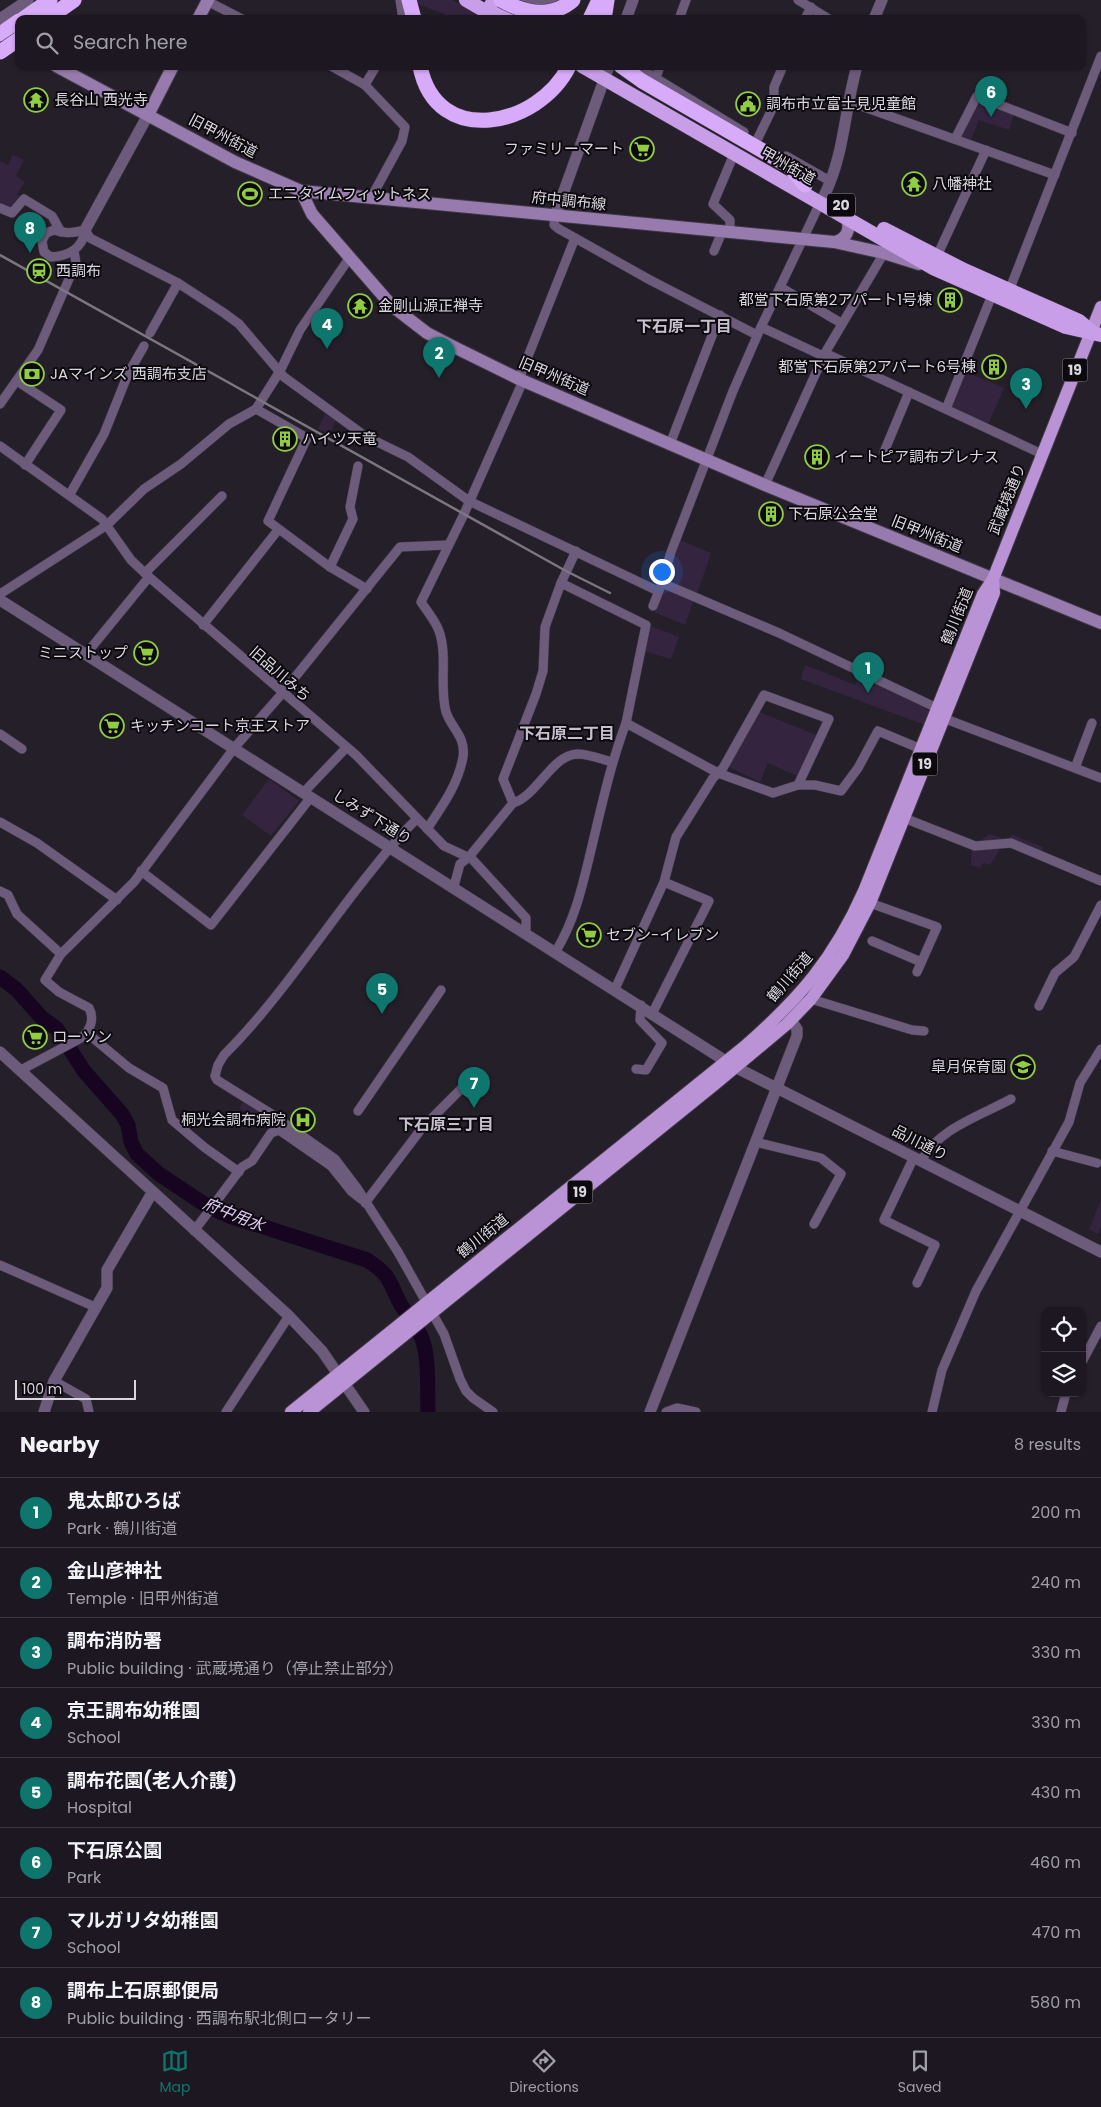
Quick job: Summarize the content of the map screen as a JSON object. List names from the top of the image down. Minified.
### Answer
{"streets":{"highway":["甲州街道","20"],"main road":["旧甲州街道","府中調布線","19","武蔵境通り","鶴川街道"],"street":["旧品川みち","しみず下通り","品川通り"]},"crossings":[["旧甲州街道","府中調布線"],["旧甲州街道","武蔵境通り"],["旧甲州街道","鶴川街道"],["甲州街道","府中調布線"],["甲州街道","武蔵境通り"],["武蔵境通り","鶴川街道"],["鶴川街道","しみず下通り"],["鶴川街道","品川通り"],["旧品川みち","しみず下通り"],["しみず下通り","品川通り"]],"districts":["下石原一丁目","下石原二丁目","下石原三丁目"],"water":["府中用水"],"places":{"temple":["長谷山 西光寺","八幡神社","金剛山源正禅寺"],"public building":["調布市立富士見児童館"],"supermarket":["ファミリーマート","ミニストップ","キッチンコート京王ストア","セブン-イレブン","ローソン"],"sports":["エニタイムフィットネス"],"station":["西調布"],"building":["都営下石原第2アパート1号棟","都営下石原第2アパート6号棟","ハイツ天竜","イートピア調布プレナス","下石原公会堂"],"bank":["JAマインズ 西調布支店"],"school or university":["皐月保育園"],"hospital":["桐光会調布病院"]},"scale_bar":"100 m","page":{"search":"Search here","pins":["6","8","4","2","3","1","5","7"],"scale":"100 m","heading":["Nearby","8 results"],"list":[{"mark":"1","name":"鬼太郎ひろば","note":"Park · 鶴川街道","value":"200 m"},{"mark":"2","name":"金山彦神社","note":"Temple · 旧甲州街道","value":"240 m"},{"mark":"3","name":"調布消防署","note":"Public building · 武蔵境通り（停止禁止部分）","value":"330 m"},{"mark":"4","name":"京王調布幼稚園","note":"School","value":"330 m"},{"mark":"5","name":"調布花園(老人介護)","note":"Hospital","value":"430 m"},{"mark":"6","name":"下石原公園","note":"Park","value":"460 m"},{"mark":"7","name":"マルガリタ幼稚園","note":"School","value":"470 m"},{"mark":"8","name":"調布上石原郵便局","note":"Public building · 西調布駅北側ロータリー","value":"580 m"}],"nav":["Map","Directions","Saved"]}}
